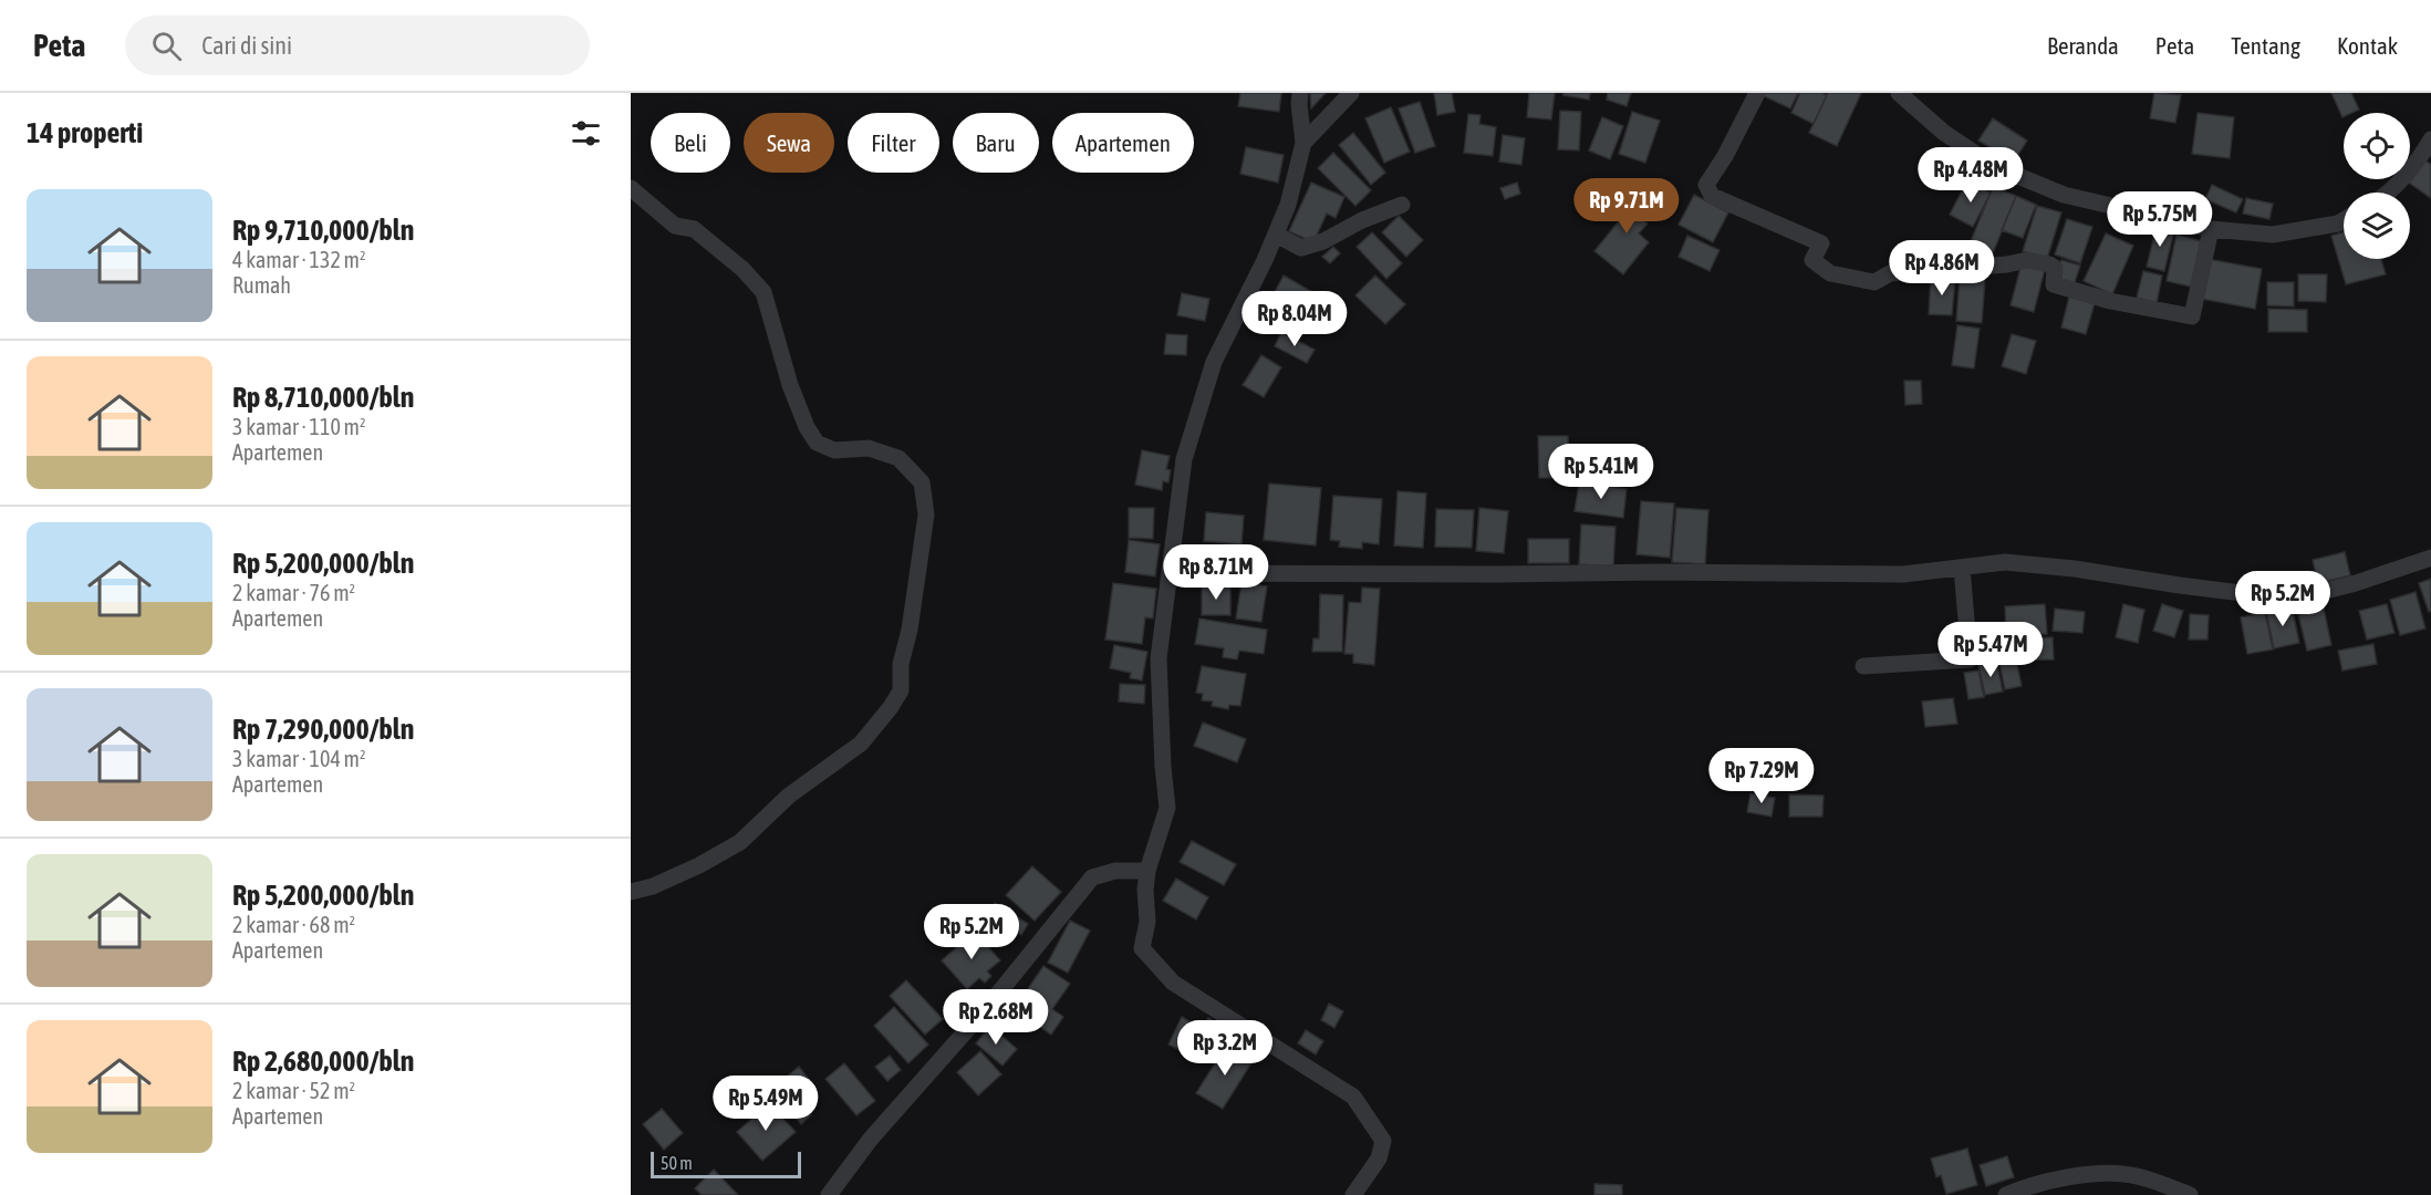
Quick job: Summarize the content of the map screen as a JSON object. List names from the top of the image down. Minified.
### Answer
{"scale_bar":"50 m","page":{"header":"Peta","search":"Cari di sini","nav":["Beranda","Peta","Tentang","Kontak"],"heading":"14 properti","chip":["Beli","Sewa","Filter","Baru","Apartemen"],"price":["Rp 4.48M","Rp 9.71M","Rp 5.75M","Rp 4.86M","Rp 8.04M","Rp 5.41M","Rp 8.71M","Rp 5.2M","Rp 5.47M","Rp 7.29M","Rp 5.2M","Rp 2.68M","Rp 3.2M","Rp 5.49M"],"list":[{"name":"Rp 9,710,000/bln","note":"4 kamar · 132 m² · Rumah"},{"name":"Rp 8,710,000/bln","note":"3 kamar · 110 m² · Apartemen"},{"name":"Rp 5,200,000/bln","note":"2 kamar · 76 m² · Apartemen"},{"name":"Rp 7,290,000/bln","note":"3 kamar · 104 m² · Apartemen"},{"name":"Rp 5,200,000/bln","note":"2 kamar · 68 m² · Apartemen"},{"name":"Rp 2,680,000/bln","note":"2 kamar · 52 m² · Apartemen"}],"scale":"50 m"}}
